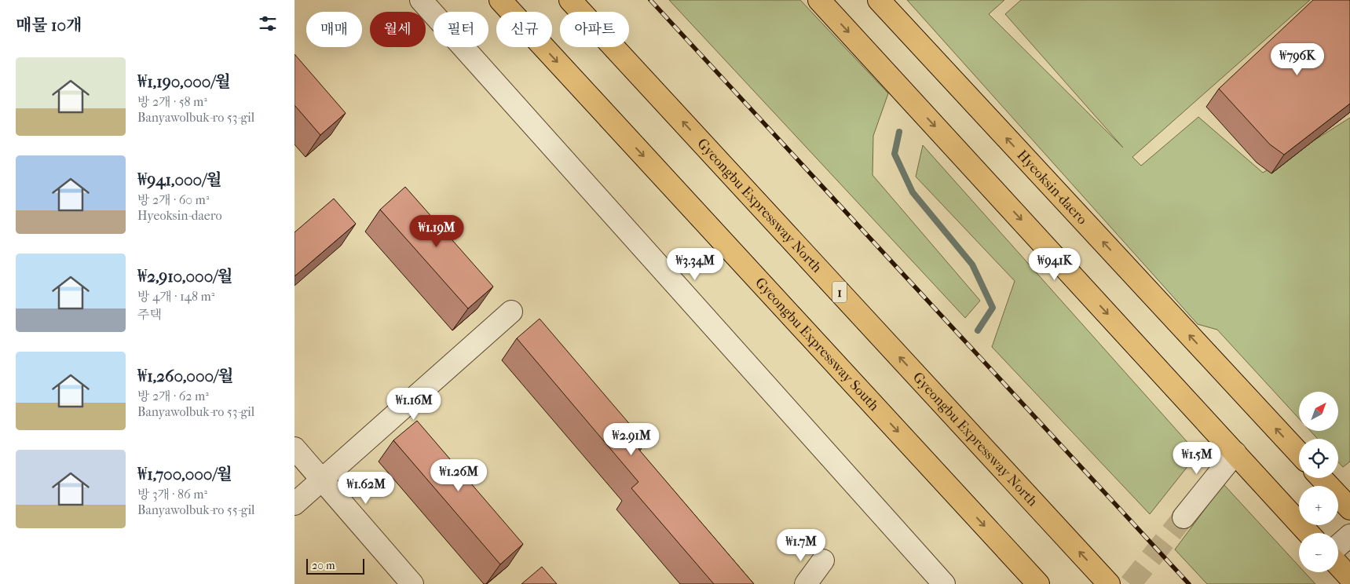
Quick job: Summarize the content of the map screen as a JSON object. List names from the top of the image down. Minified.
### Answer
{"streets":{"main road":["Hyeoksin-daero","Gyeongbu Expressway North","1","Gyeongbu Expressway South"]},"one_way":["Gyeongbu Expressway South"],"scale_bar":"20 m","north":"top right","page":{"heading":"매물 10개","chip":["매매","월세","필터","신규","아파트"],"price":["₩796K","₩1.19M","₩3.34M","₩941K","₩1.16M","₩2.91M","₩1.5M","₩1.26M","₩1.62M","₩1.7M"],"list":[{"name":"₩1,190,000/월","note":"방 2개 · 58 m² · Banyawolbuk-ro 53-gil"},{"name":"₩941,000/월","note":"방 2개 · 60 m² · Hyeoksin-daero"},{"name":"₩2,910,000/월","note":"방 4개 · 148 m² · 주택"},{"name":"₩1,260,000/월","note":"방 2개 · 62 m² · Banyawolbuk-ro 53-gil"},{"name":"₩1,700,000/월","note":"방 3개 · 86 m² · Banyawolbuk-ro 55-gil"}],"map_buttons":["+","−"],"scale":"20 m"}}
